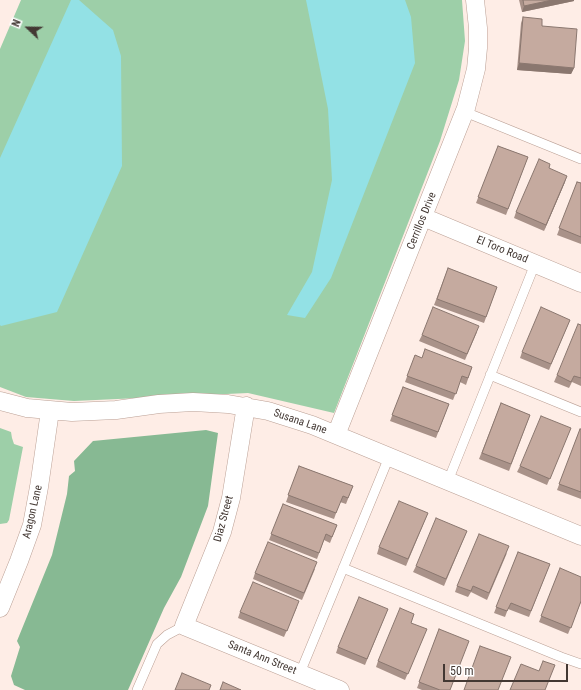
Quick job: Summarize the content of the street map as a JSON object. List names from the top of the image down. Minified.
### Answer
{"streets":{"street":["Cerrillos Drive","El Toro Road","Susana Lane","Aragon Lane","Diaz Street","Santa Ann Street"]},"crossings":[["Cerrillos Drive","El Toro Road"],["Cerrillos Drive","Susana Lane"],["Susana Lane","Aragon Lane"],["Susana Lane","Diaz Street"],["Diaz Street","Santa Ann Street"]],"scale_bar":"50 m","north":"left"}
